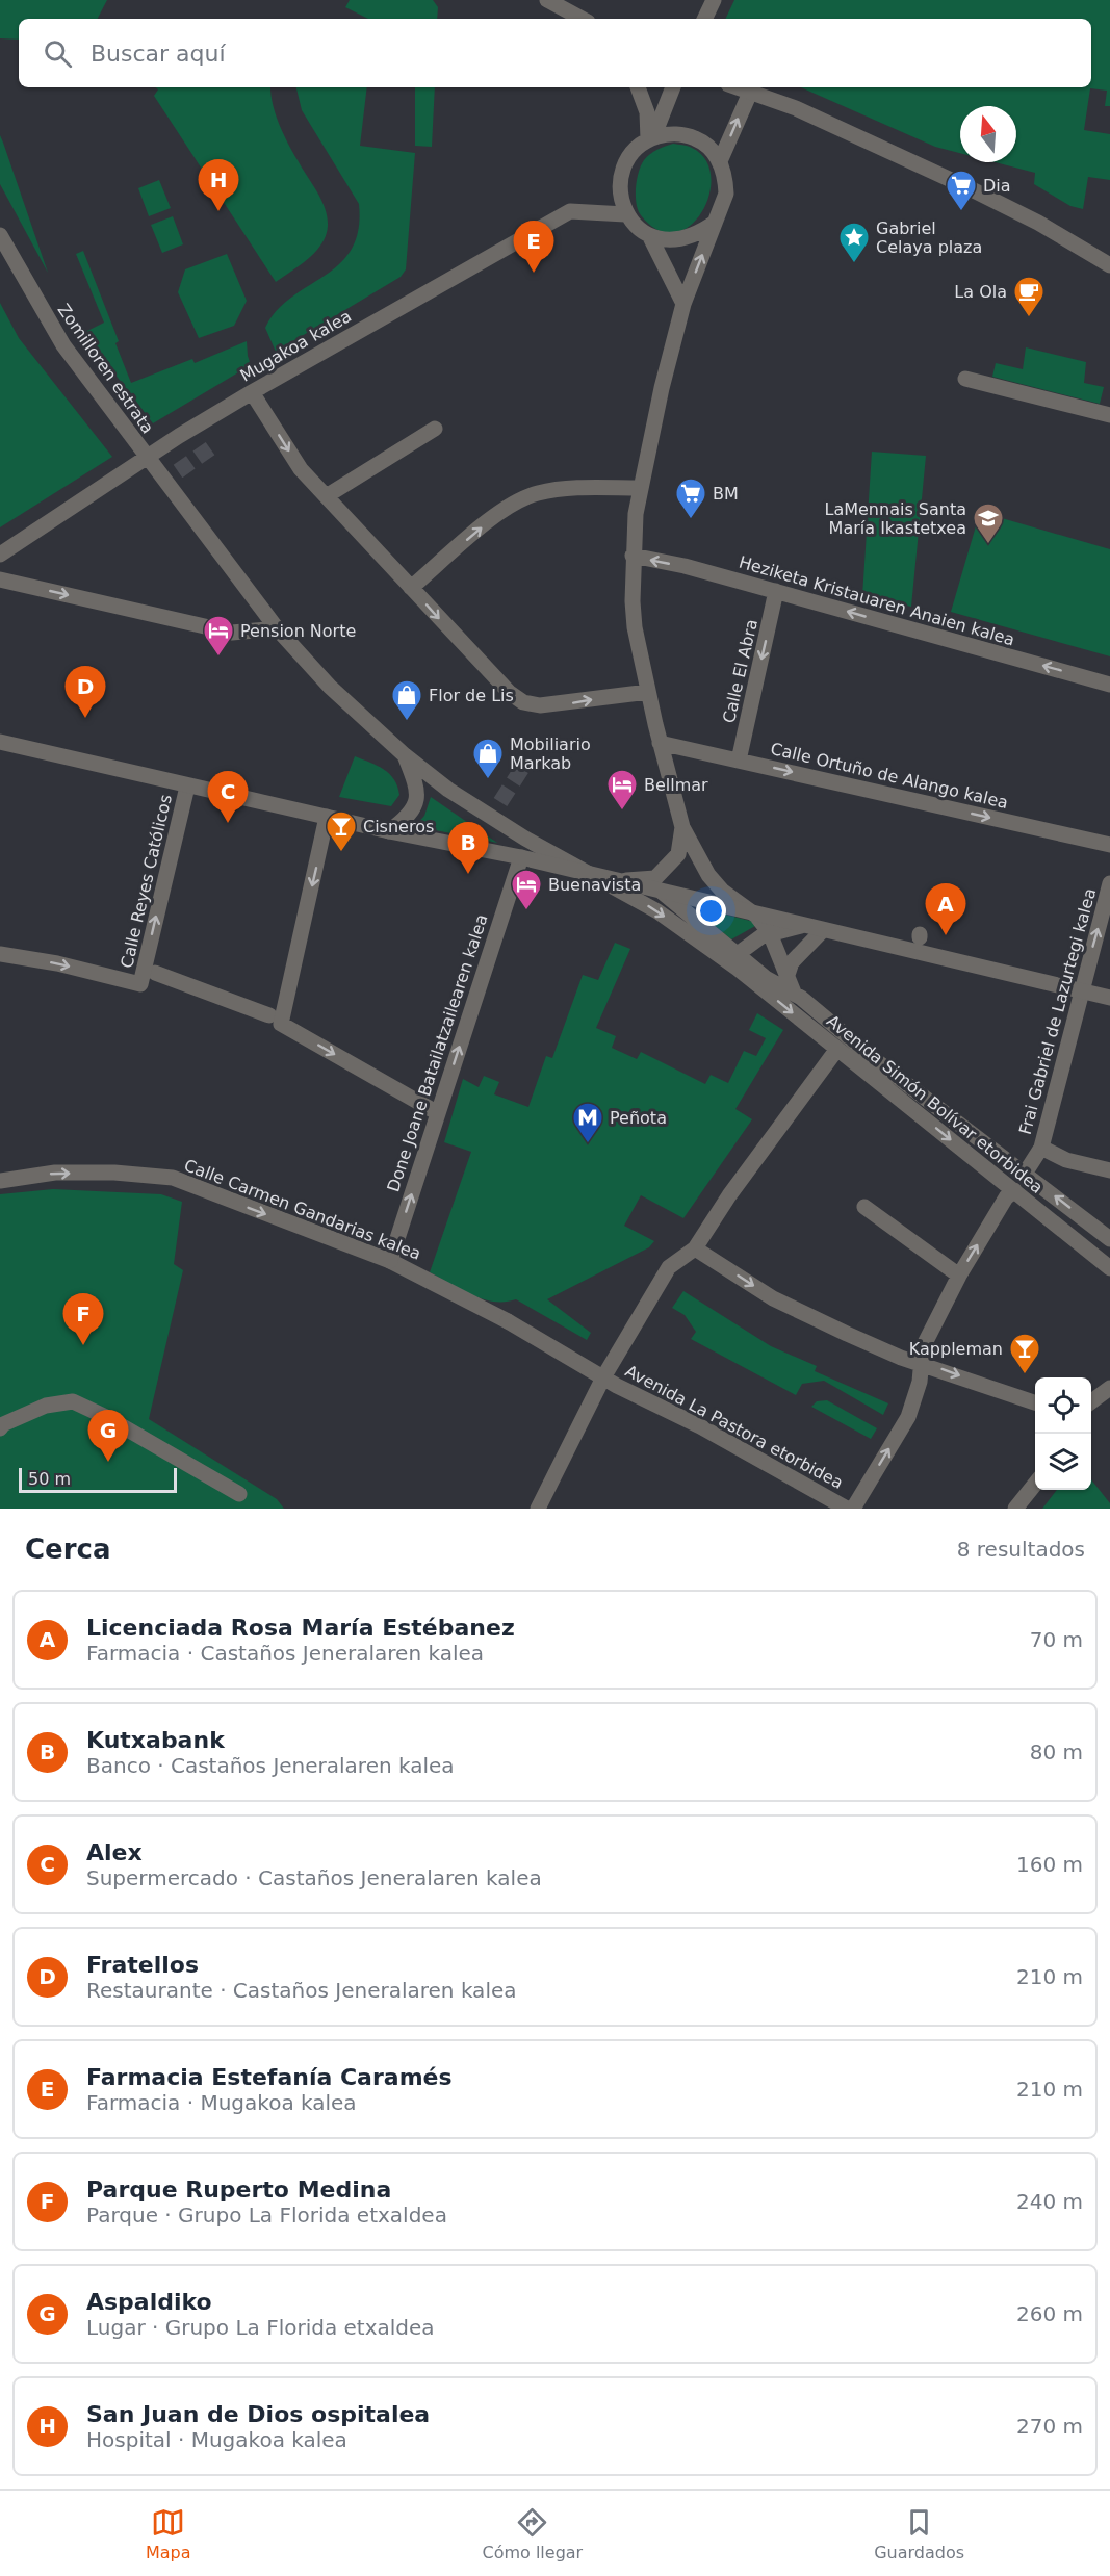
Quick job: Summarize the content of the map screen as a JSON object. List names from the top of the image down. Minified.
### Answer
{"streets":{"street":["Mugakoa kalea","Zomilloren estrata","Heziketa Kristauaren Anaien kalea","Calle El Abra","Calle Ortuño de Alango kalea","Calle Reyes Católicos","Frai Gabriel de Lazurtegi kalea","Done Joane Batailatzailearen kalea","Avenida Simón Bolívar etorbidea","Calle Carmen Gandarias kalea","Avenida La Pastora etorbidea"]},"crossings":[["Mugakoa kalea","Zomilloren estrata"],["Mugakoa kalea","Avenida Simón Bolívar etorbidea"],["Zomilloren estrata","Avenida Simón Bolívar etorbidea"],["Heziketa Kristauaren Anaien kalea","Calle El Abra"],["Calle El Abra","Calle Ortuño de Alango kalea"],["Frai Gabriel de Lazurtegi kalea","Avenida Simón Bolívar etorbidea"],["Done Joane Batailatzailearen kalea","Calle Carmen Gandarias kalea"],["Calle Carmen Gandarias kalea","Avenida La Pastora etorbidea"]],"one_way":["Heziketa Kristauaren Anaien kalea","Calle Ortuño de Alango kalea","Frai Gabriel de Lazurtegi kalea","Done Joane Batailatzailearen kalea","Calle Carmen Gandarias kalea"],"places":{"supermarket":["Dia","BM"],"place":["Gabriel Celaya plaza"],"cafe":["La Ola"],"school or university":["LaMennais Santa María Ikastetxea"],"hotel":["Pension Norte","Bellmar","Buenavista"],"shop":["Flor de Lis","Mobiliario Markab"],"bar":["Cisneros","Kappleman"],"metro station":["Peñota"]},"scale_bar":"50 m","north":"top","page":{"search":"Buscar aquí","pins":["H","E","D","C","B","A","F","G"],"scale":"50 m","heading":["Cerca","8 resultados"],"list":[{"mark":"A","name":"Licenciada Rosa María Estébanez","note":"Farmacia · Castaños Jeneralaren kalea","value":"70 m"},{"mark":"B","name":"Kutxabank","note":"Banco · Castaños Jeneralaren kalea","value":"80 m"},{"mark":"C","name":"Alex","note":"Supermercado · Castaños Jeneralaren kalea","value":"160 m"},{"mark":"D","name":"Fratellos","note":"Restaurante · Castaños Jeneralaren kalea","value":"210 m"},{"mark":"E","name":"Farmacia Estefanía Caramés","note":"Farmacia · Mugakoa kalea","value":"210 m"},{"mark":"F","name":"Parque Ruperto Medina","note":"Parque · Grupo La Florida etxaldea","value":"240 m"},{"mark":"G","name":"Aspaldiko","note":"Lugar · Grupo La Florida etxaldea","value":"260 m"},{"mark":"H","name":"San Juan de Dios ospitalea","note":"Hospital · Mugakoa kalea","value":"270 m"}],"nav":["Mapa","Cómo llegar","Guardados"]}}
